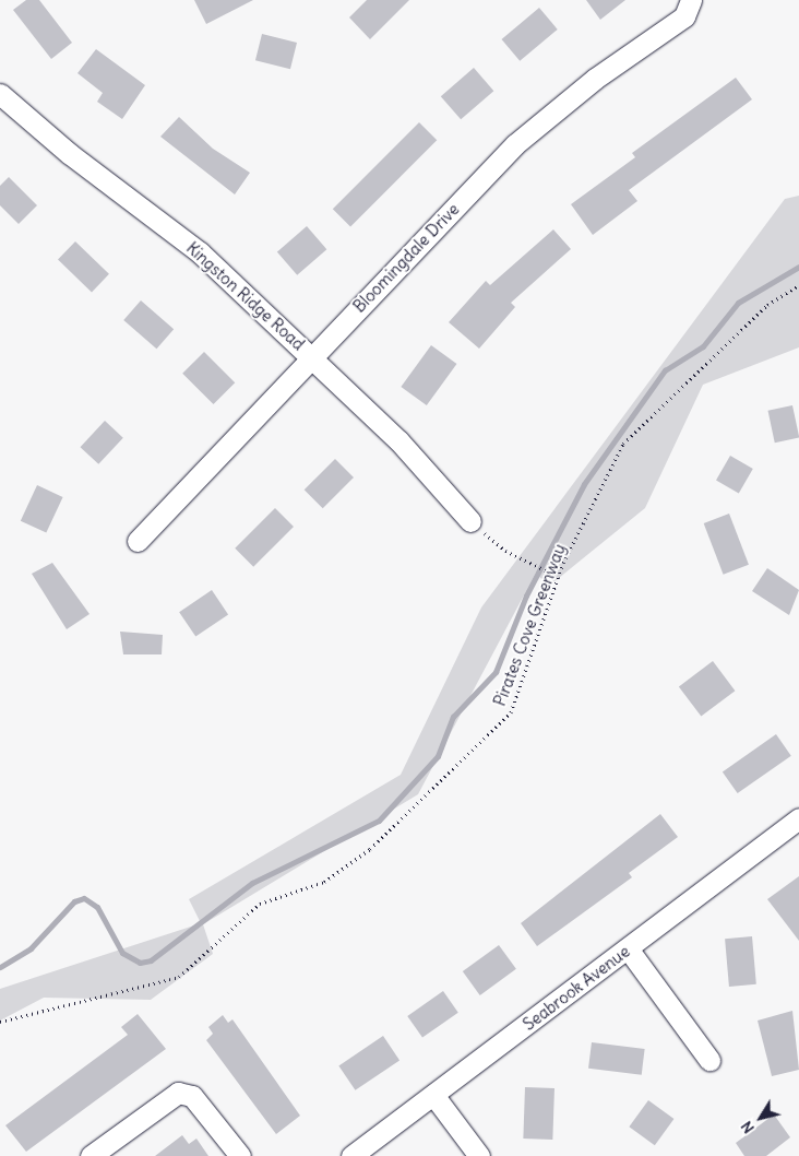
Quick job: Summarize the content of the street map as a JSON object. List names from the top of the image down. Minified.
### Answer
{"streets":{"street":["Bloomingdale Drive","Kingston Ridge Road","Seabrook Avenue"],"path":["Pirates Cove Greenway"]},"crossings":[["Bloomingdale Drive","Kingston Ridge Road"]],"north":"bottom left"}
